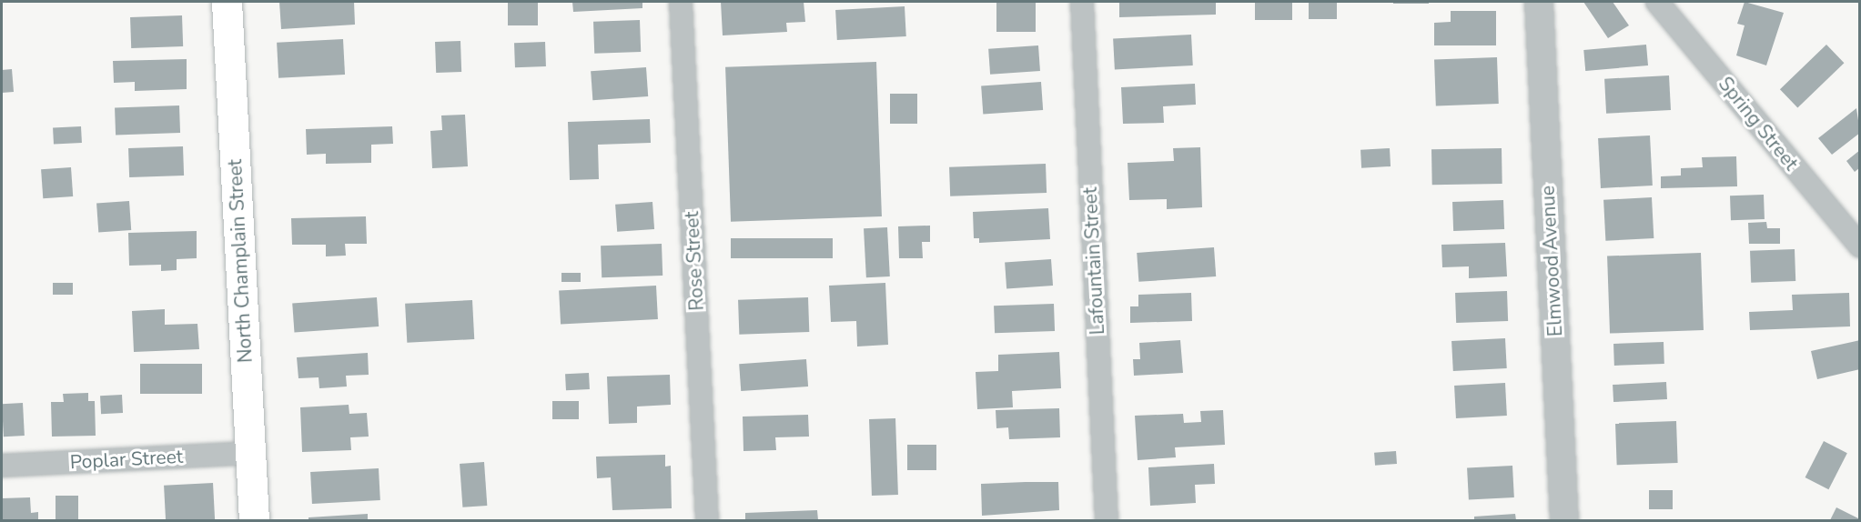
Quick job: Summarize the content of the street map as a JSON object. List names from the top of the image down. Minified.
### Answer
{"streets":{"main road":["North Champlain Street"],"street":["Spring Street","Rose Street","Lafountain Street","Elmwood Avenue","Poplar Street"]},"crossings":[["North Champlain Street","Poplar Street"]]}
